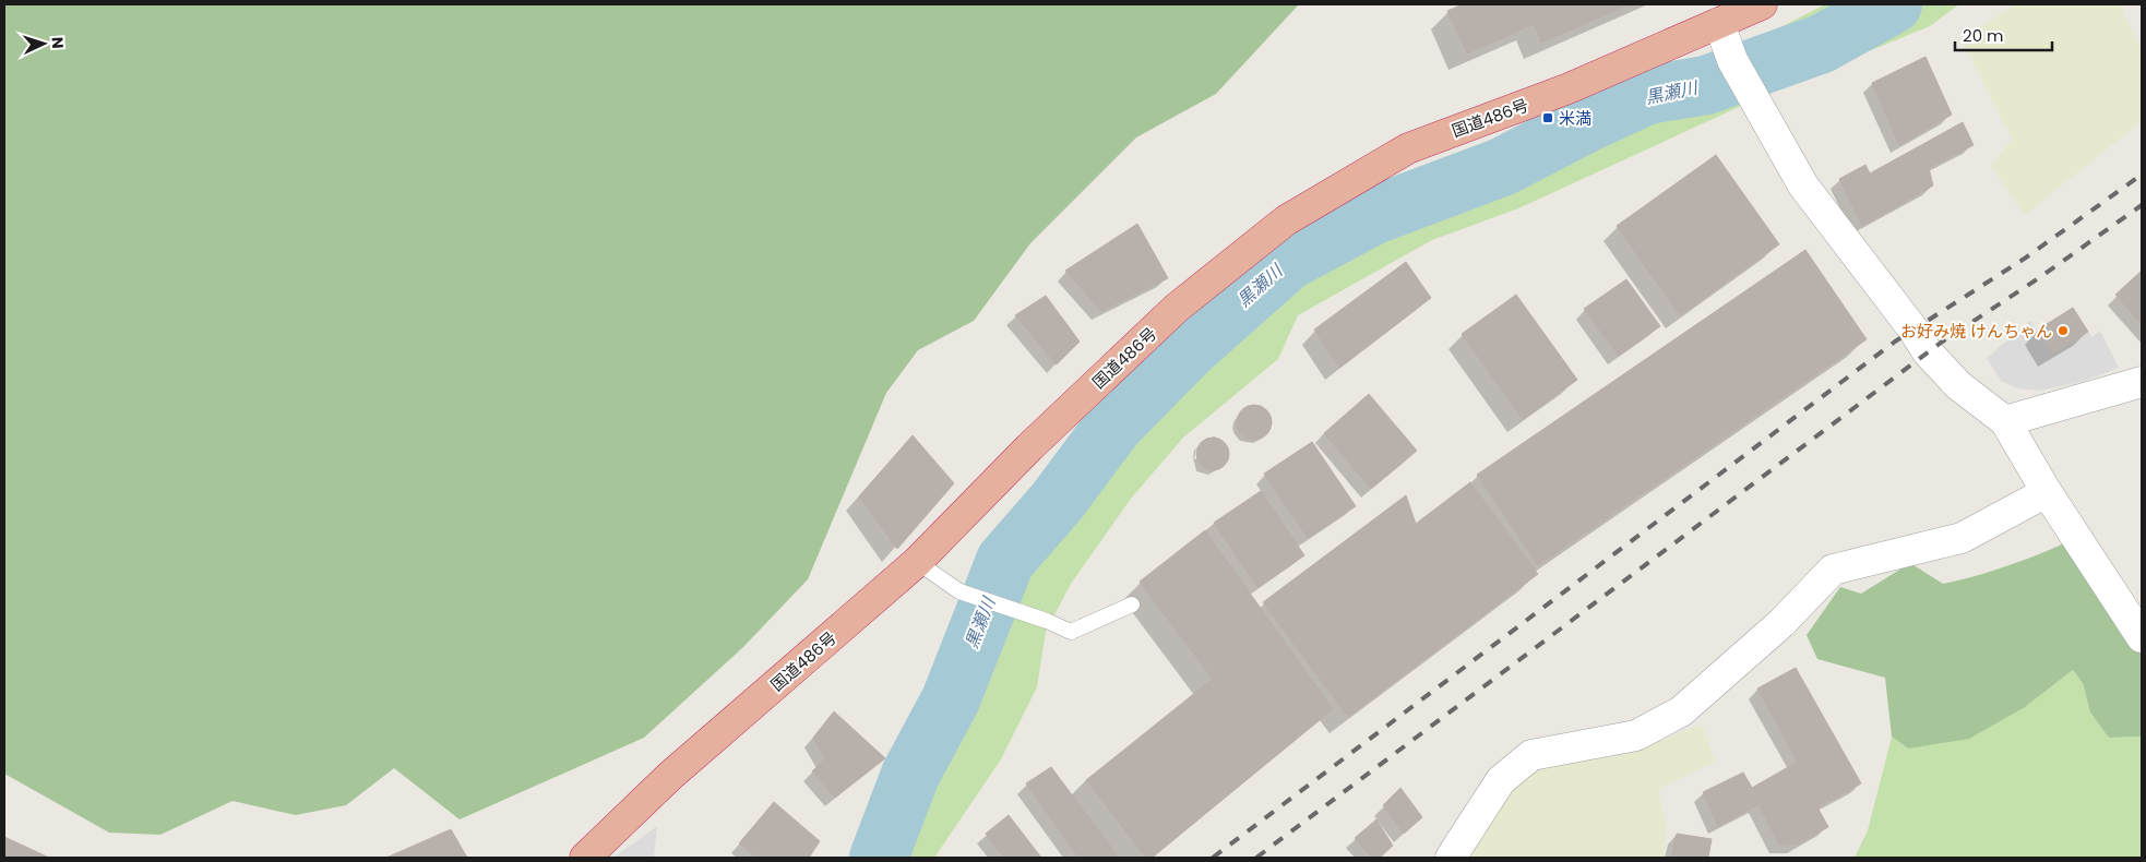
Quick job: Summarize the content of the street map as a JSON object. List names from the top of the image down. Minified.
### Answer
{"streets":{"highway":["国道486号"]},"water":["黒瀬川"],"places":{"transit":["米満"],"other":["お好み焼 けんちゃん"]},"scale_bar":"20 m","north":"right"}
